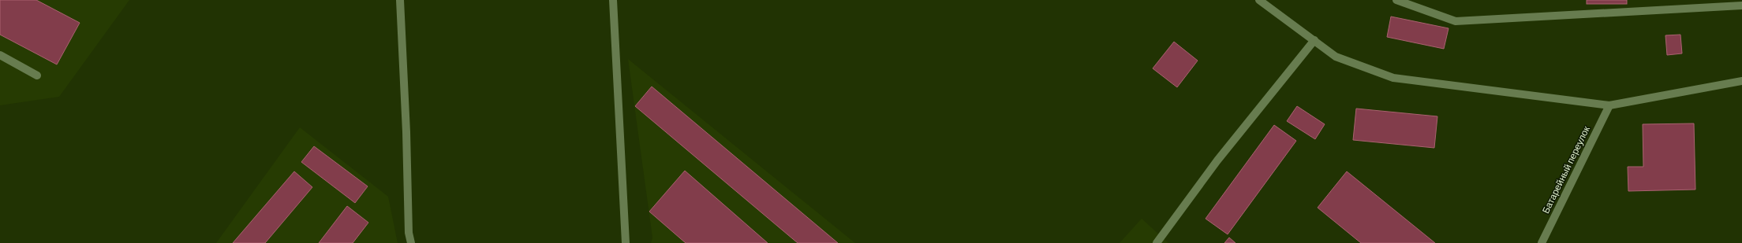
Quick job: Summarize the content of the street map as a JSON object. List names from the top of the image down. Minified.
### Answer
{"streets":{"street":["Батарейный переулок"]}}
